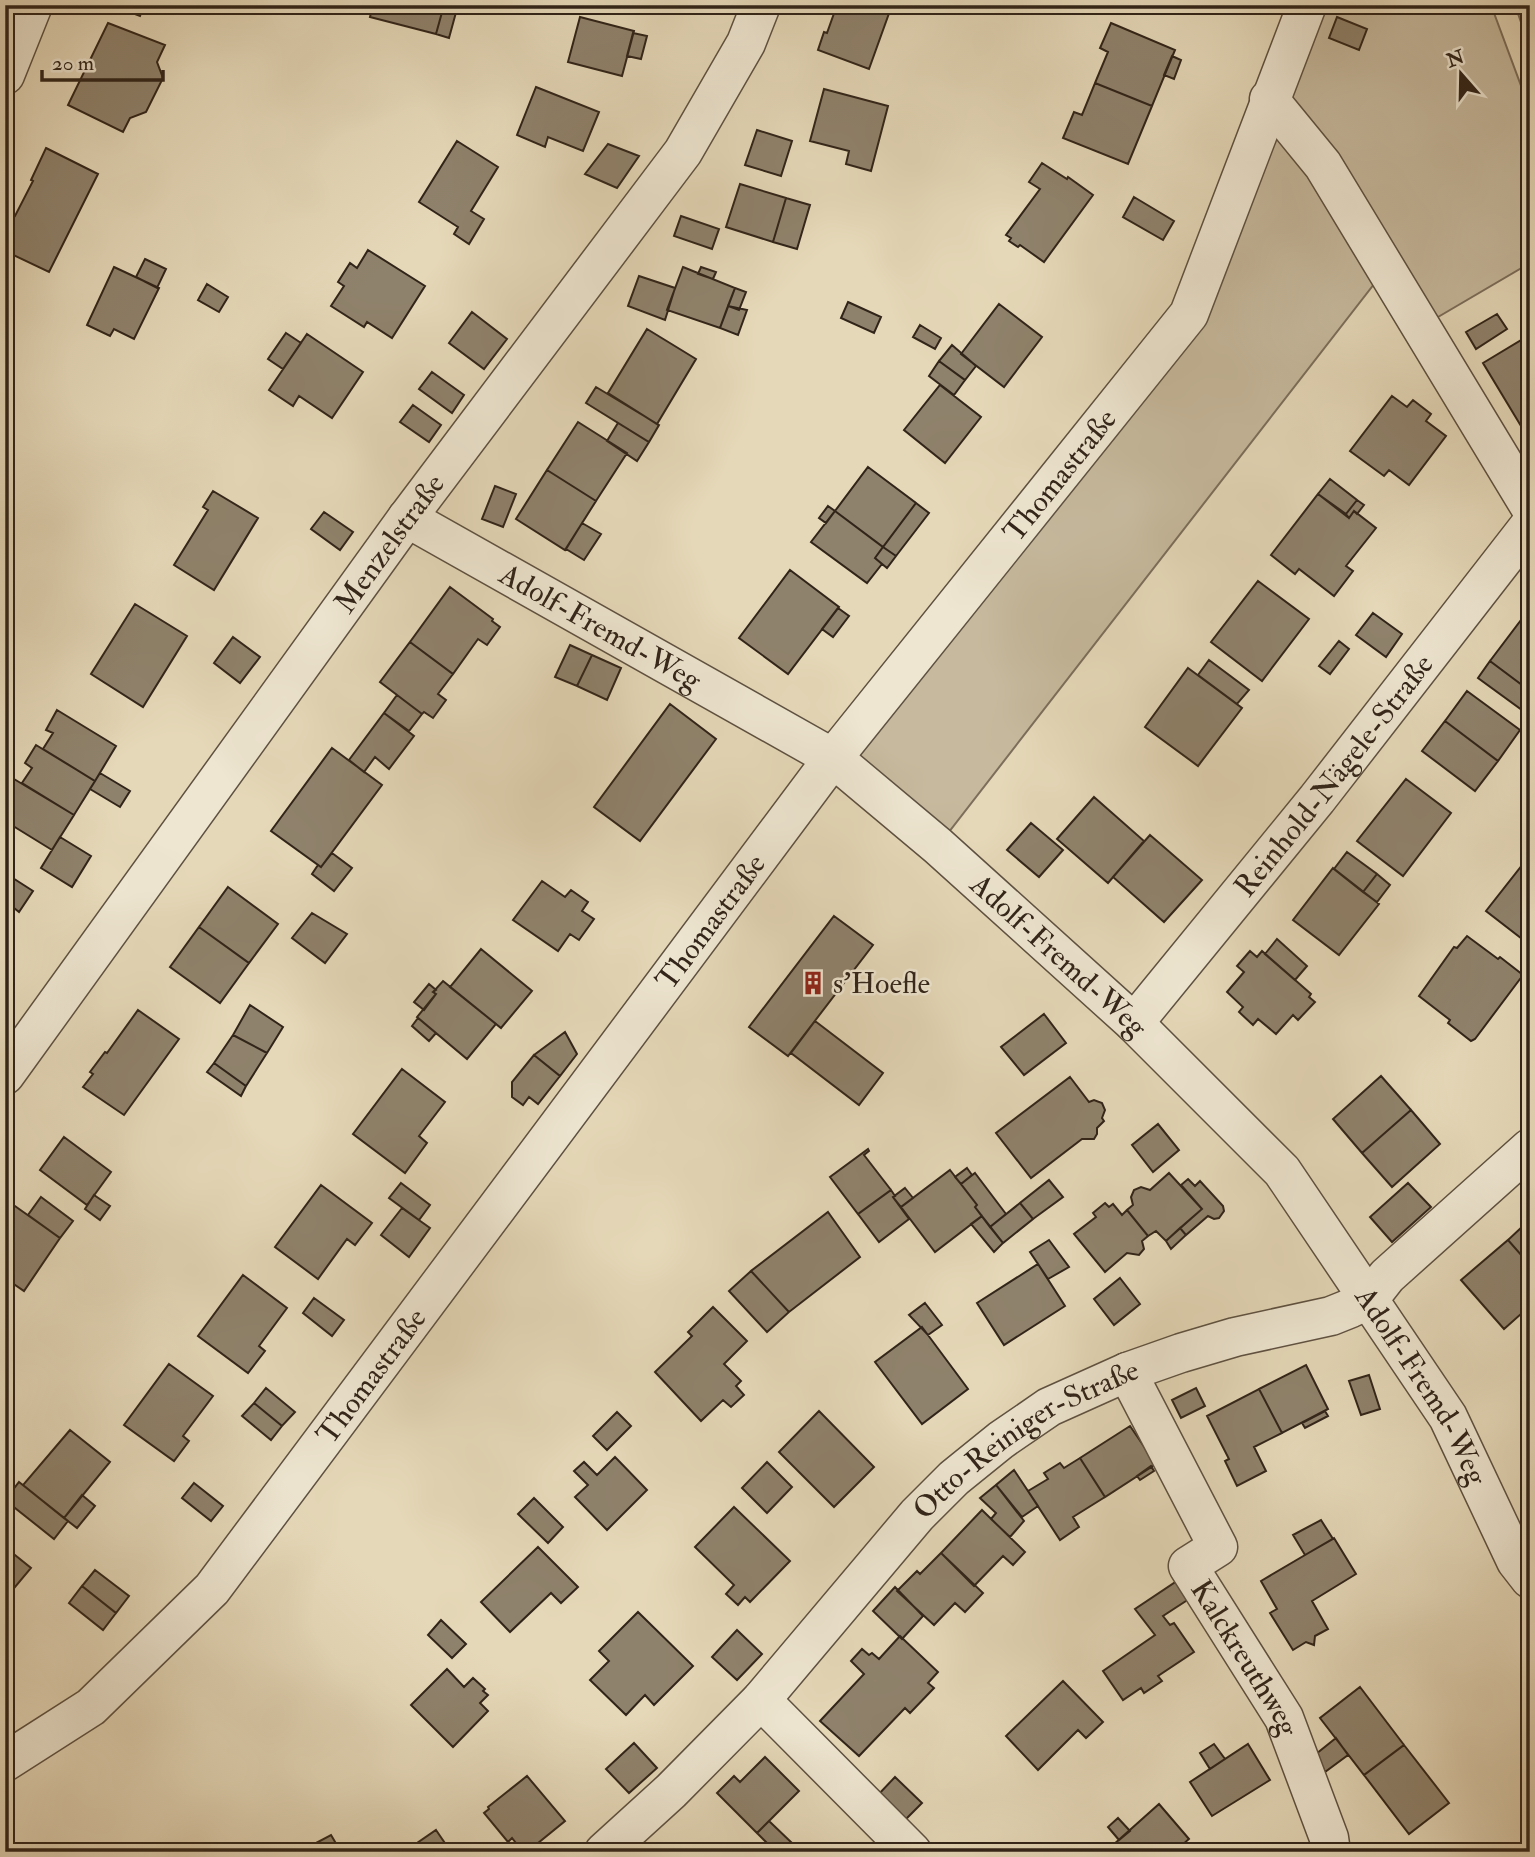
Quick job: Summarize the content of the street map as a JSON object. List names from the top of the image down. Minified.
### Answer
{"streets":{"street":["Thomastraße","Menzelstraße","Adolf-Fremd-Weg","Reinhold-Nägele-Straße","Otto-Reiniger-Straße","Kalckreuthweg"]},"crossings":[["Thomastraße","Adolf-Fremd-Weg"],["Thomastraße","Reinhold-Nägele-Straße"],["Menzelstraße","Adolf-Fremd-Weg"],["Adolf-Fremd-Weg","Reinhold-Nägele-Straße"],["Adolf-Fremd-Weg","Otto-Reiniger-Straße"],["Otto-Reiniger-Straße","Kalckreuthweg"]],"places":{"building":["s'Hoefle"]},"scale_bar":"20 m","north":"top"}
